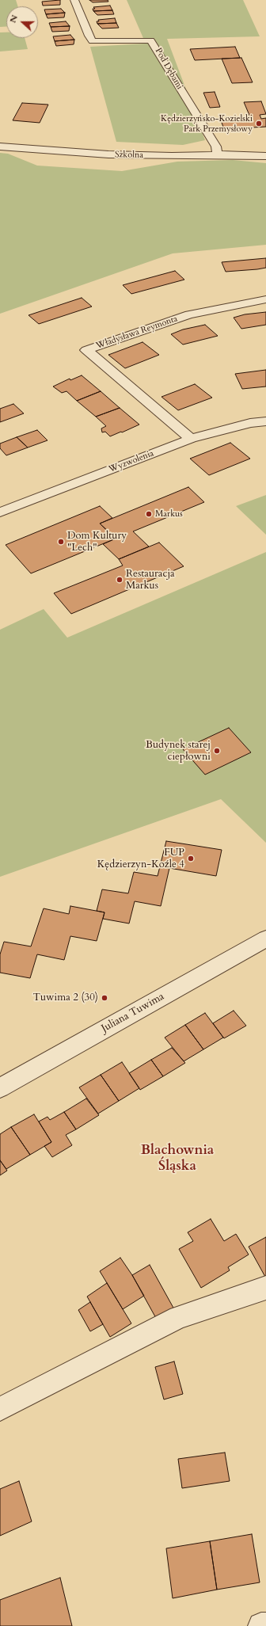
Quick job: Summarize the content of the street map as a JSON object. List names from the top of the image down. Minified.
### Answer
{"streets":{"street":["Pod Dębami","Szkolna","Władysława Reymonta","Wyzwolenia","Juliana Tuwima"]},"crossings":[["Pod Dębami","Szkolna"],["Władysława Reymonta","Wyzwolenia"]],"districts":["Blachownia Śląska"],"places":["Kędzierzyńsko-Kozielski Park Przemysłowy","Markus","Dom Kultury \"Lech\"","Restauracja Markus","Budynek starej ciepłowni","FUP Kędzierzyn-Koźle 4","Tuwima 2 (30)"],"north":"left"}
